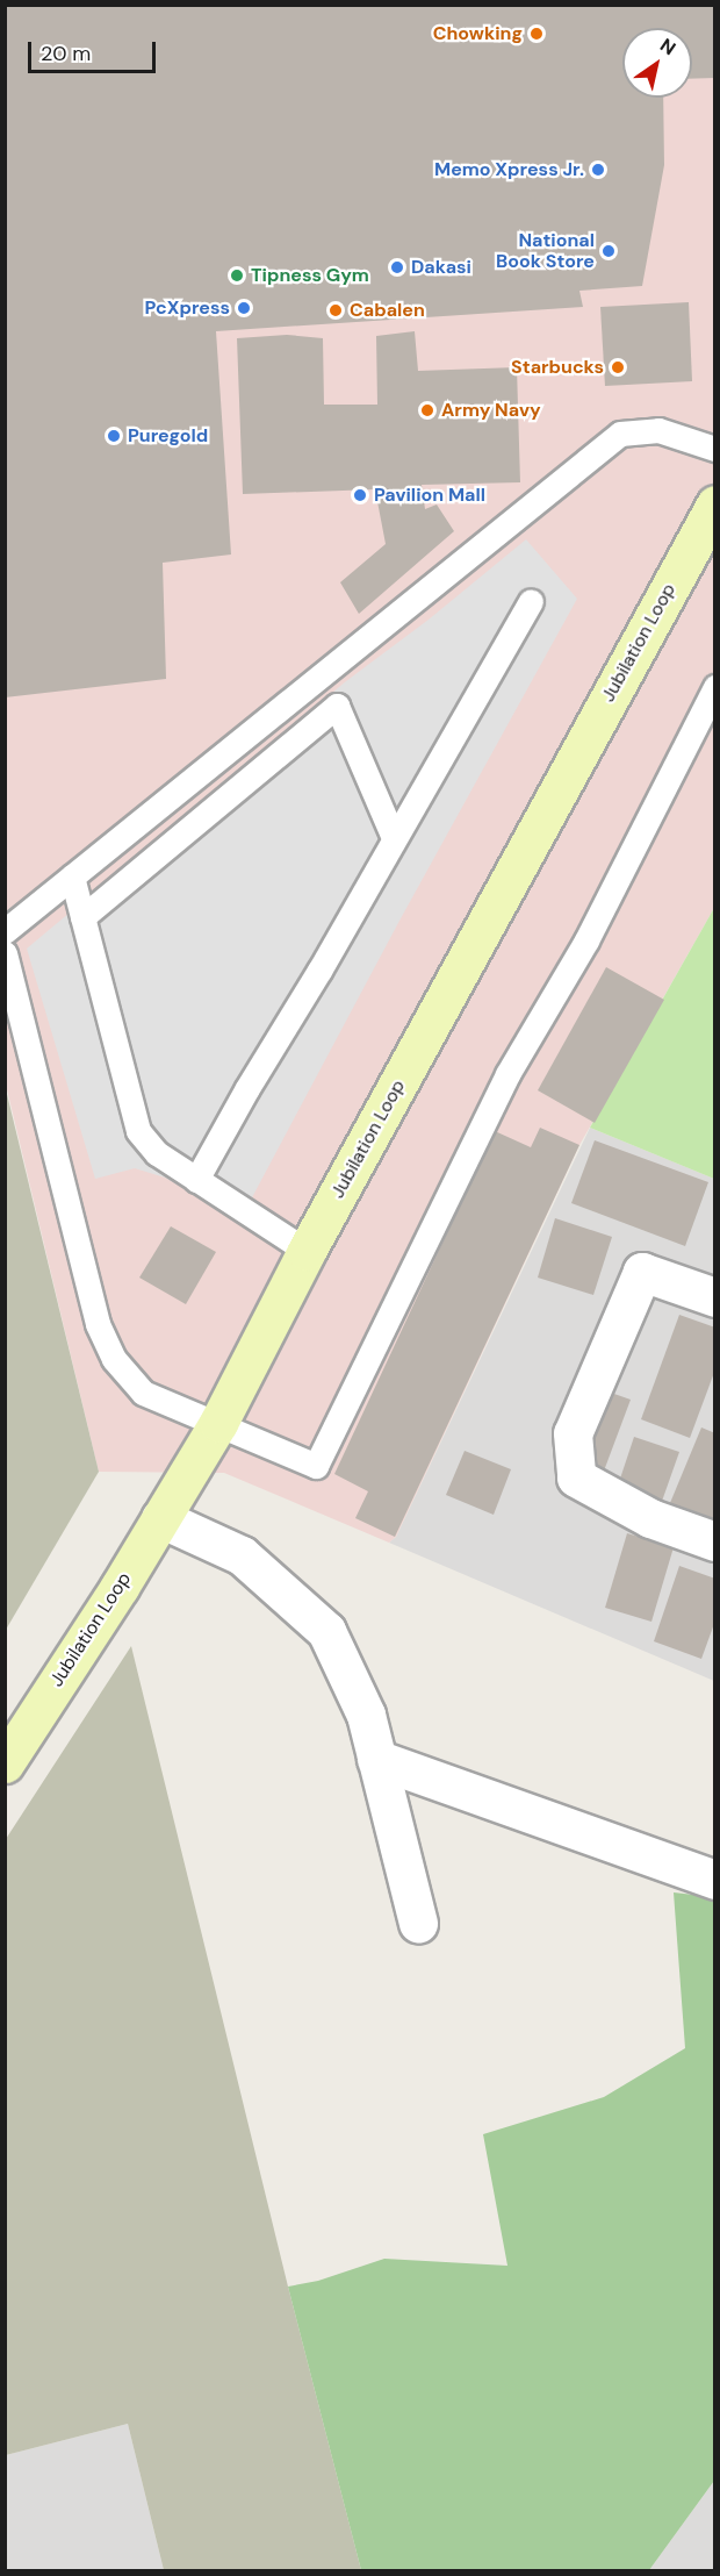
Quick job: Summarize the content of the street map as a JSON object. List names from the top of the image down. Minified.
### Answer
{"streets":{"main road":["Jubilation Loop"]},"places":["Chowking","Memo Xpress Jr.","National Book Store","Dakasi","Tipness Gym","PcXpress","Cabalen","Starbucks","Army Navy","Puregold","Pavilion Mall"],"scale_bar":"20 m","north":"top right"}
